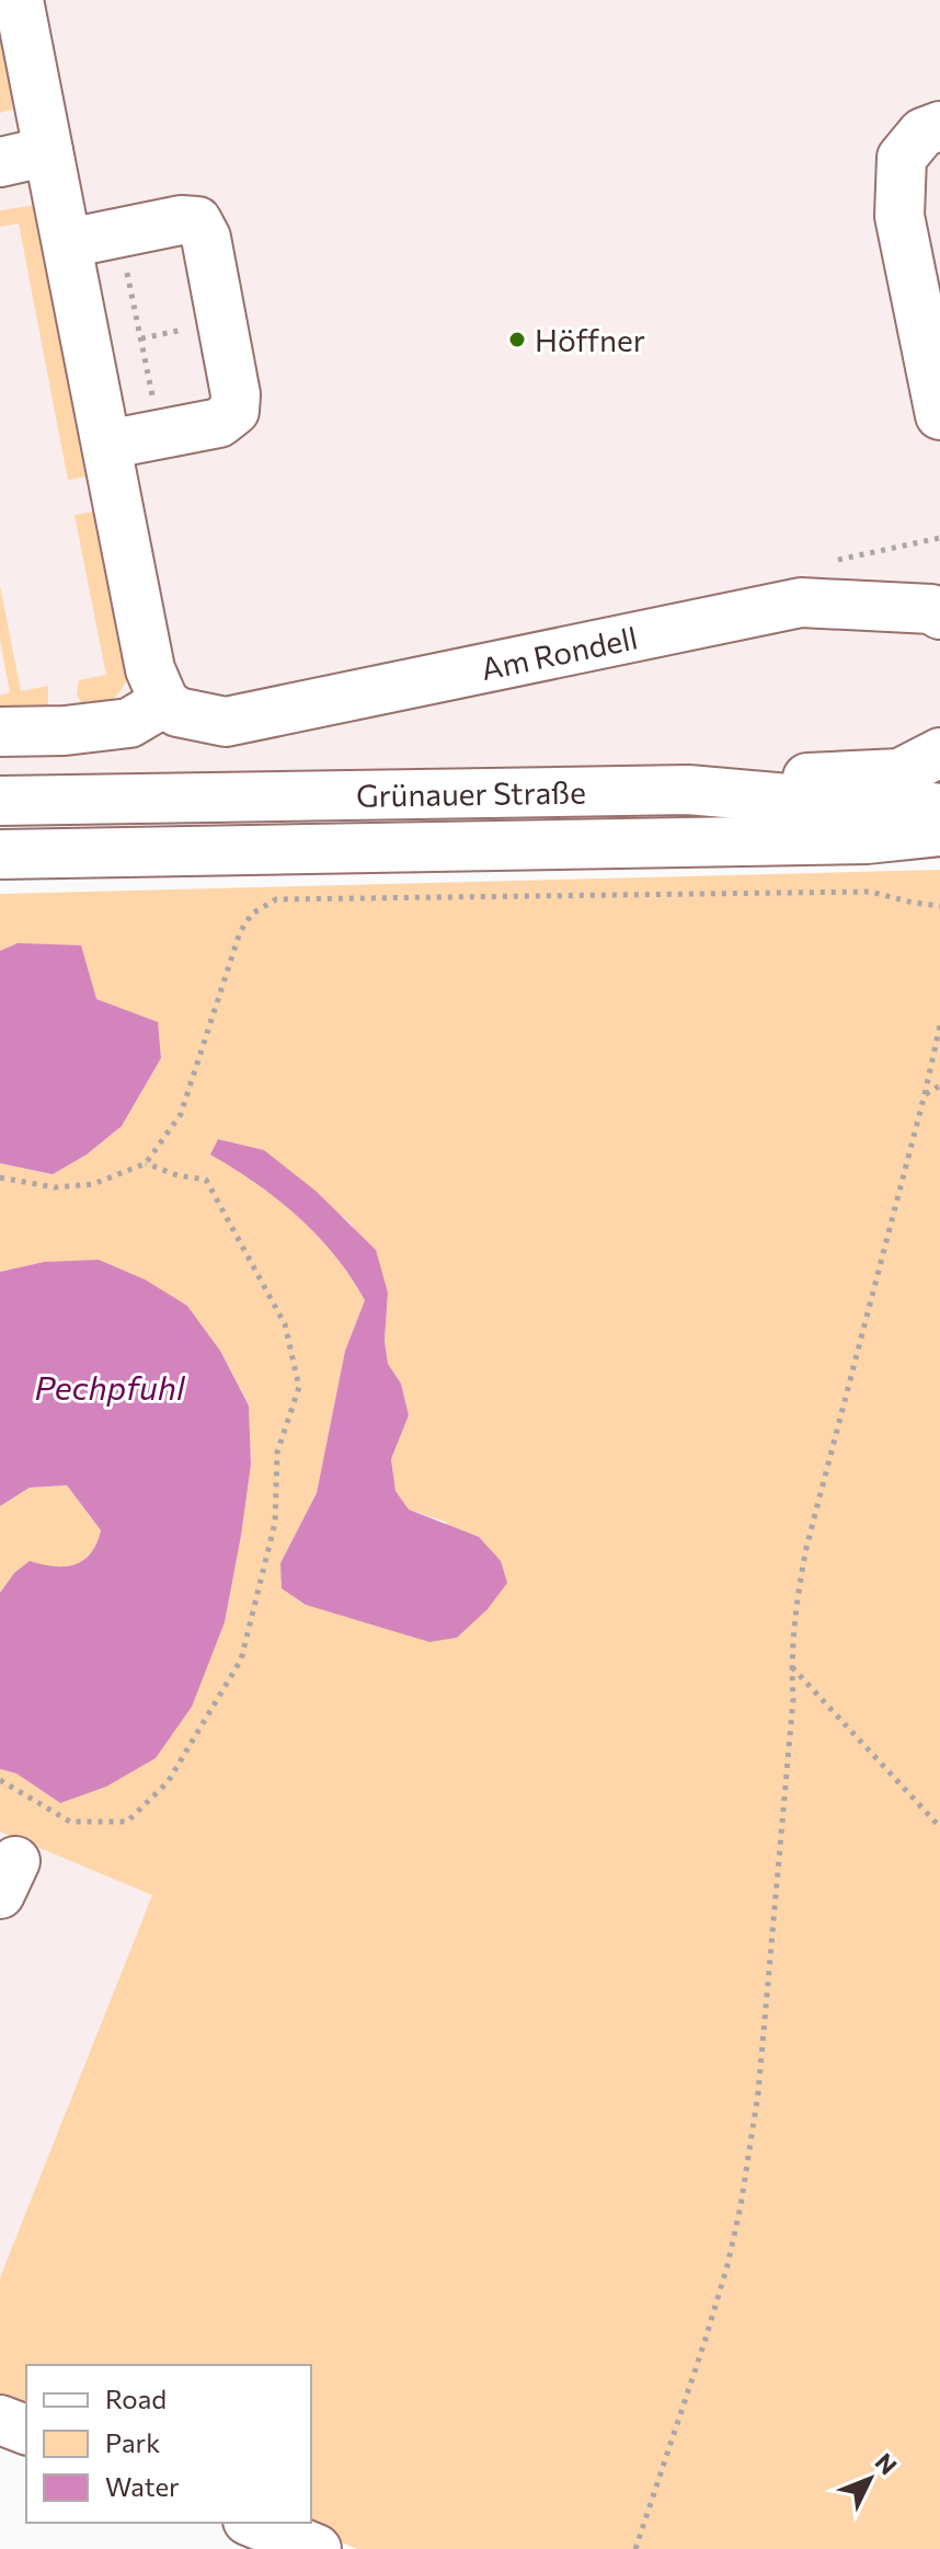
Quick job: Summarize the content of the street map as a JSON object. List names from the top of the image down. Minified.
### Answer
{"streets":{"main road":["Am Rondell","Grünauer Straße"]},"water":["Pechpfuhl"],"places":["Höffner"],"legend":["Road","Park","Water"],"north":"top right"}
